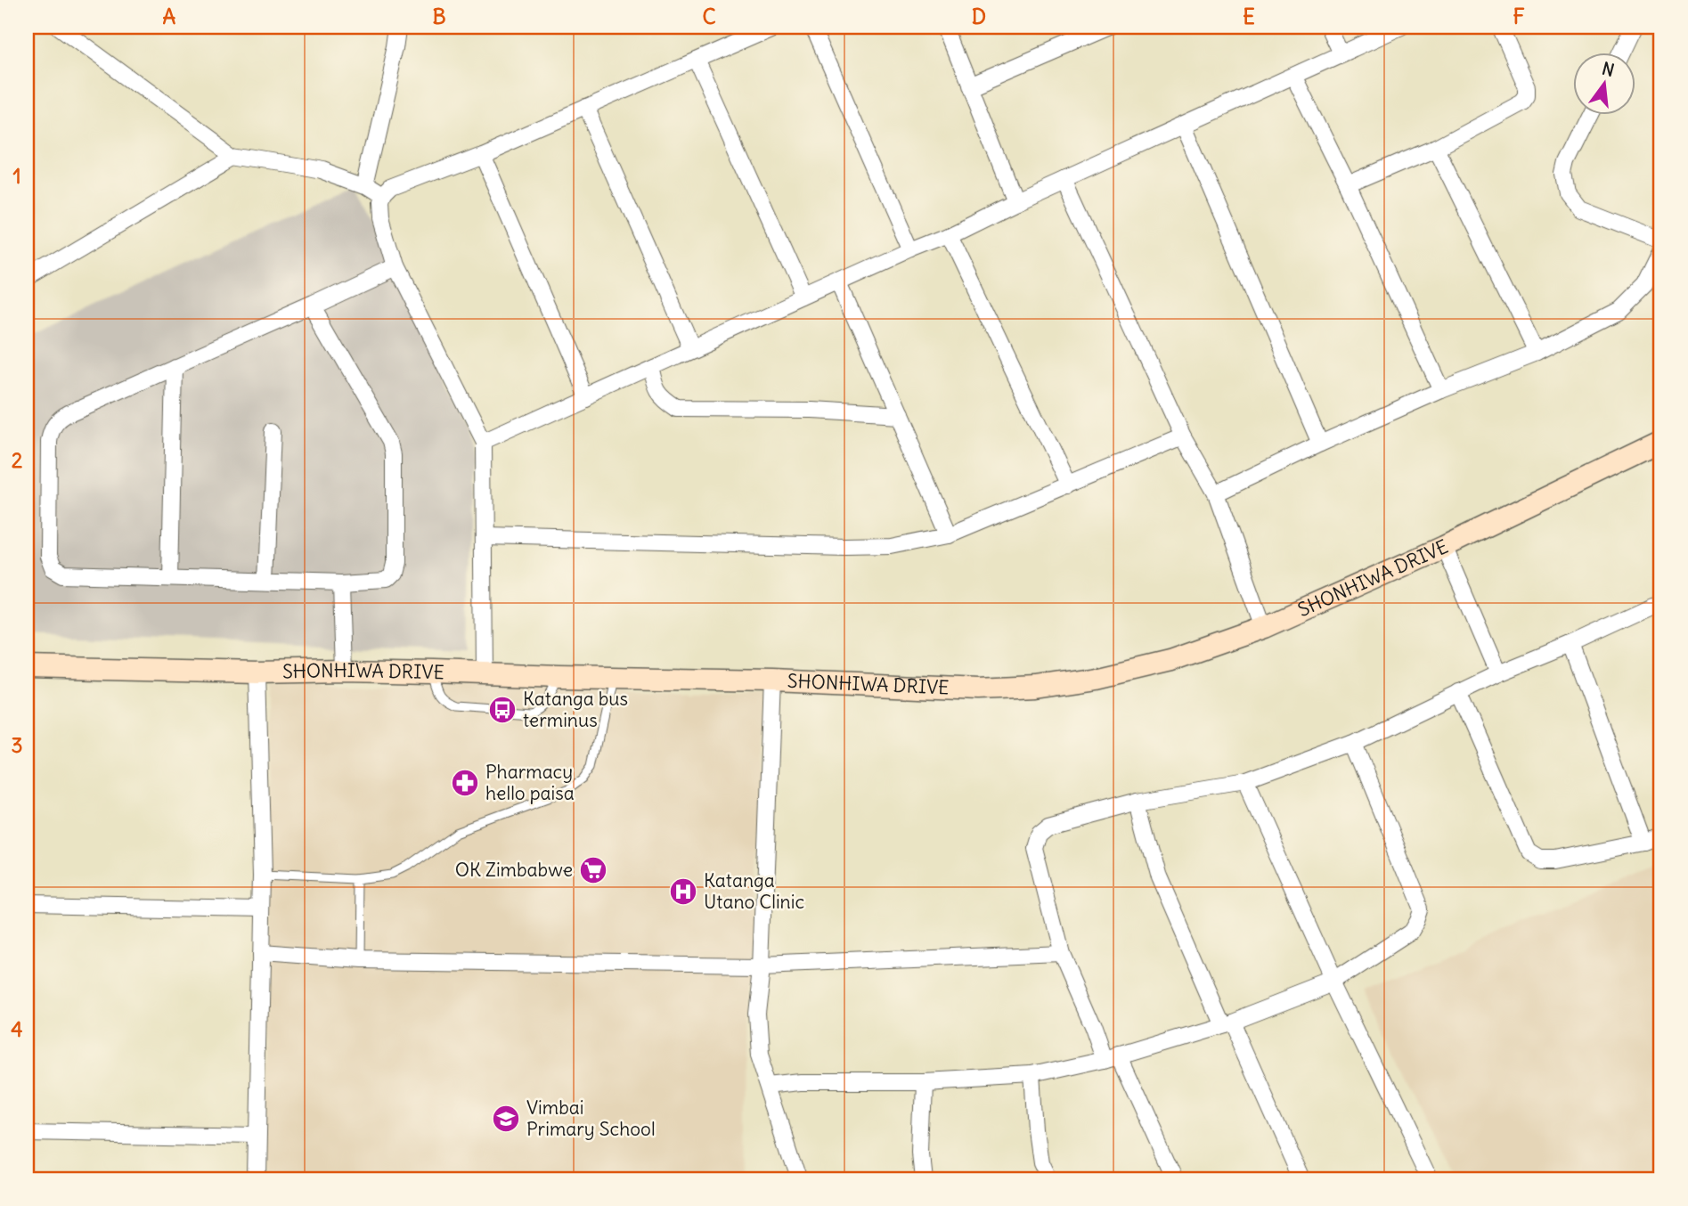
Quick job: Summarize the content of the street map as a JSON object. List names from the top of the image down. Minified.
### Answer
{"streets":{"street":["SHONHIWA DRIVE"]},"places":{"bus stop":["Katanga bus terminus"],"pharmacy":["Pharmacy hello paisa"],"supermarket":["OK Zimbabwe"],"hospital":["Katanga Utano Clinic"],"school or university":["Vimbai Primary School"]},"north":"top","grid":{"columns":["A","B","C","D","E","F"],"rows":["1","2","3","4"]}}
